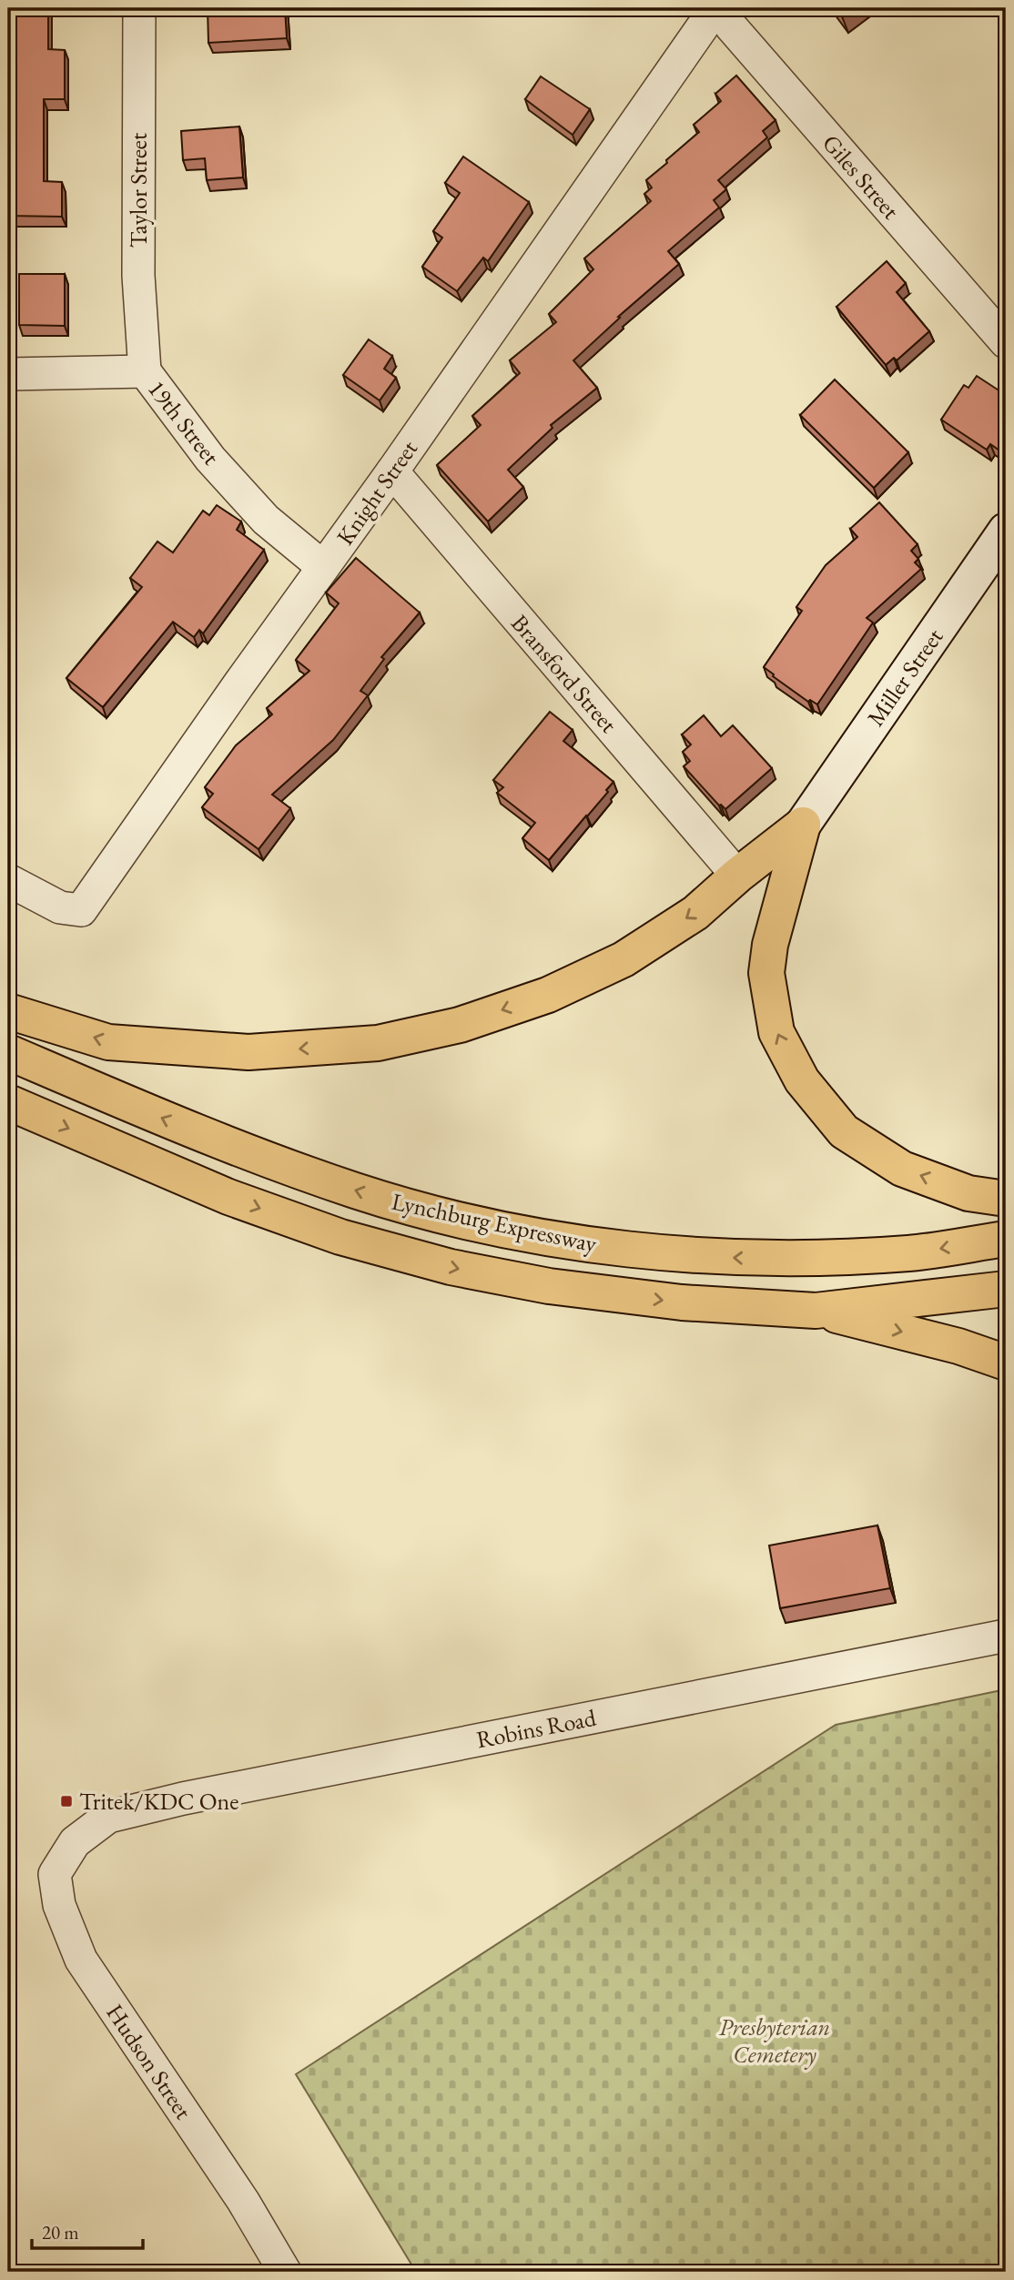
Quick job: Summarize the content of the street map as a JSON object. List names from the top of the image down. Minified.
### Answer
{"streets":{"highway":["Lynchburg Expressway"],"main road":["Miller Street"],"street":["Giles Street","Taylor Street","19th Street","Knight Street","Bransford Street","Robins Road","Hudson Street"]},"crossings":[["Taylor Street","19th Street"],["19th Street","Knight Street"],["Knight Street","Bransford Street"],["Robins Road","Hudson Street"]],"parks":["Presbyterian Cemetery"],"places":{"transit":["Tritek/KDC One"]},"scale_bar":"20 m"}
